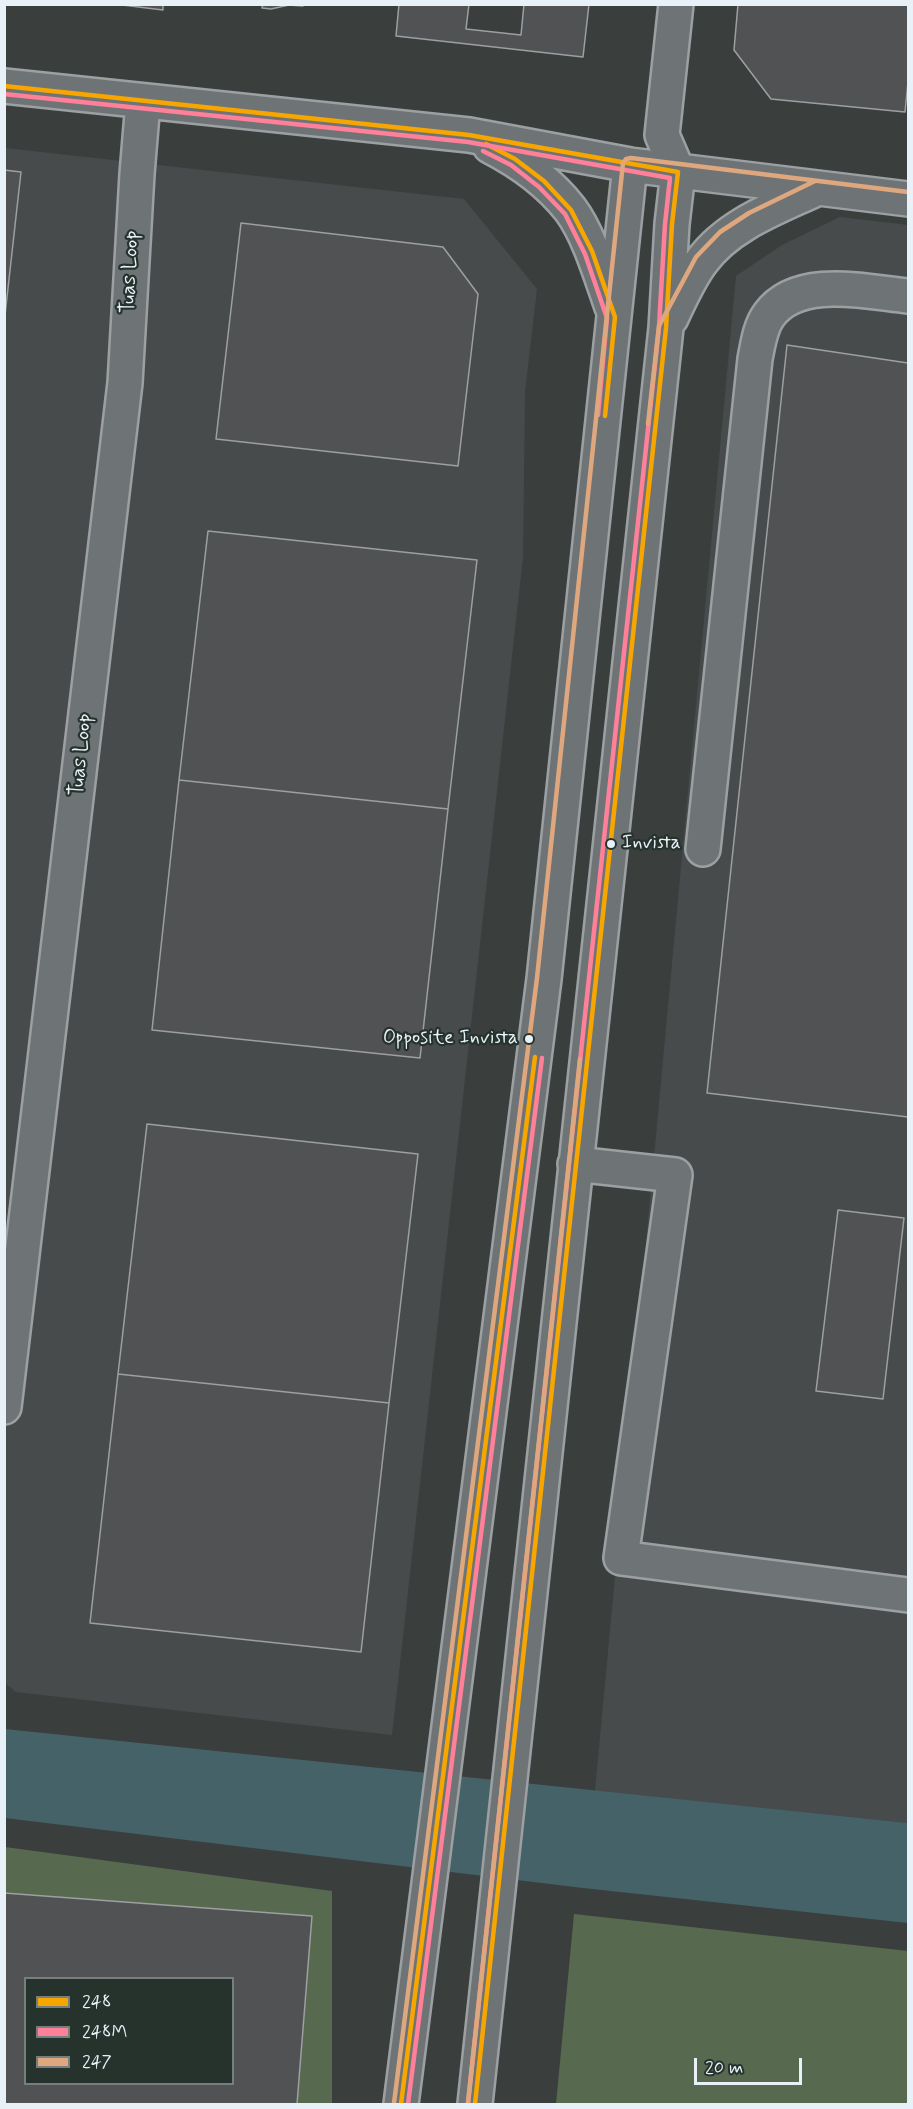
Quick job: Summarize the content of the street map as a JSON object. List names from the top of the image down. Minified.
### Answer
{"streets":{"street":["Tuas Loop"]},"places":["Invista","Opposite Invista"],"lines":["transit line 248","transit line 248M","transit line 247"],"legend":["248","248M","247"],"scale_bar":"20 m"}
